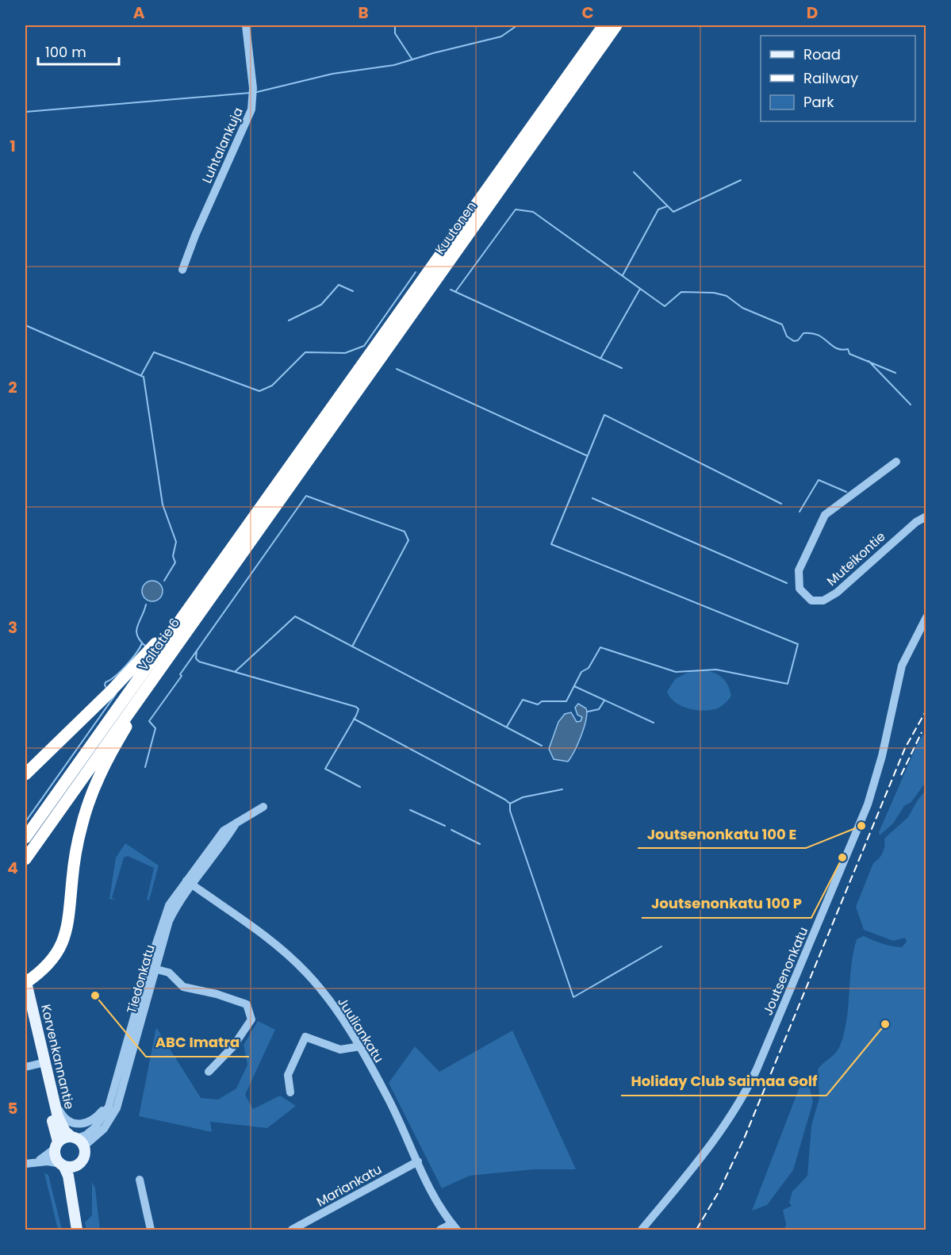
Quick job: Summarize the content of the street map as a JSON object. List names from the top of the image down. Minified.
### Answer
{"streets":{"highway":["Kuutonen","Valtatie 6"],"main road":["Korvenkannantie"],"street":["Luhtalankuja","Muteikontie","Joutsenonkatu","Tiedonkatu","Juuliankatu","Mariankatu"]},"crossings":[["Kuutonen","Valtatie 6"],["Tiedonkatu","Juuliankatu"],["Tiedonkatu","Korvenkannantie"],["Juuliankatu","Mariankatu"]],"places":["Joutsenonkatu 100 E","Joutsenonkatu 100 P","ABC Imatra","Holiday Club Saimaa Golf"],"legend":["Road","Railway","Park"],"scale_bar":"100 m","grid":{"columns":["A","B","C","D"],"rows":["1","2","3","4","5"]}}
